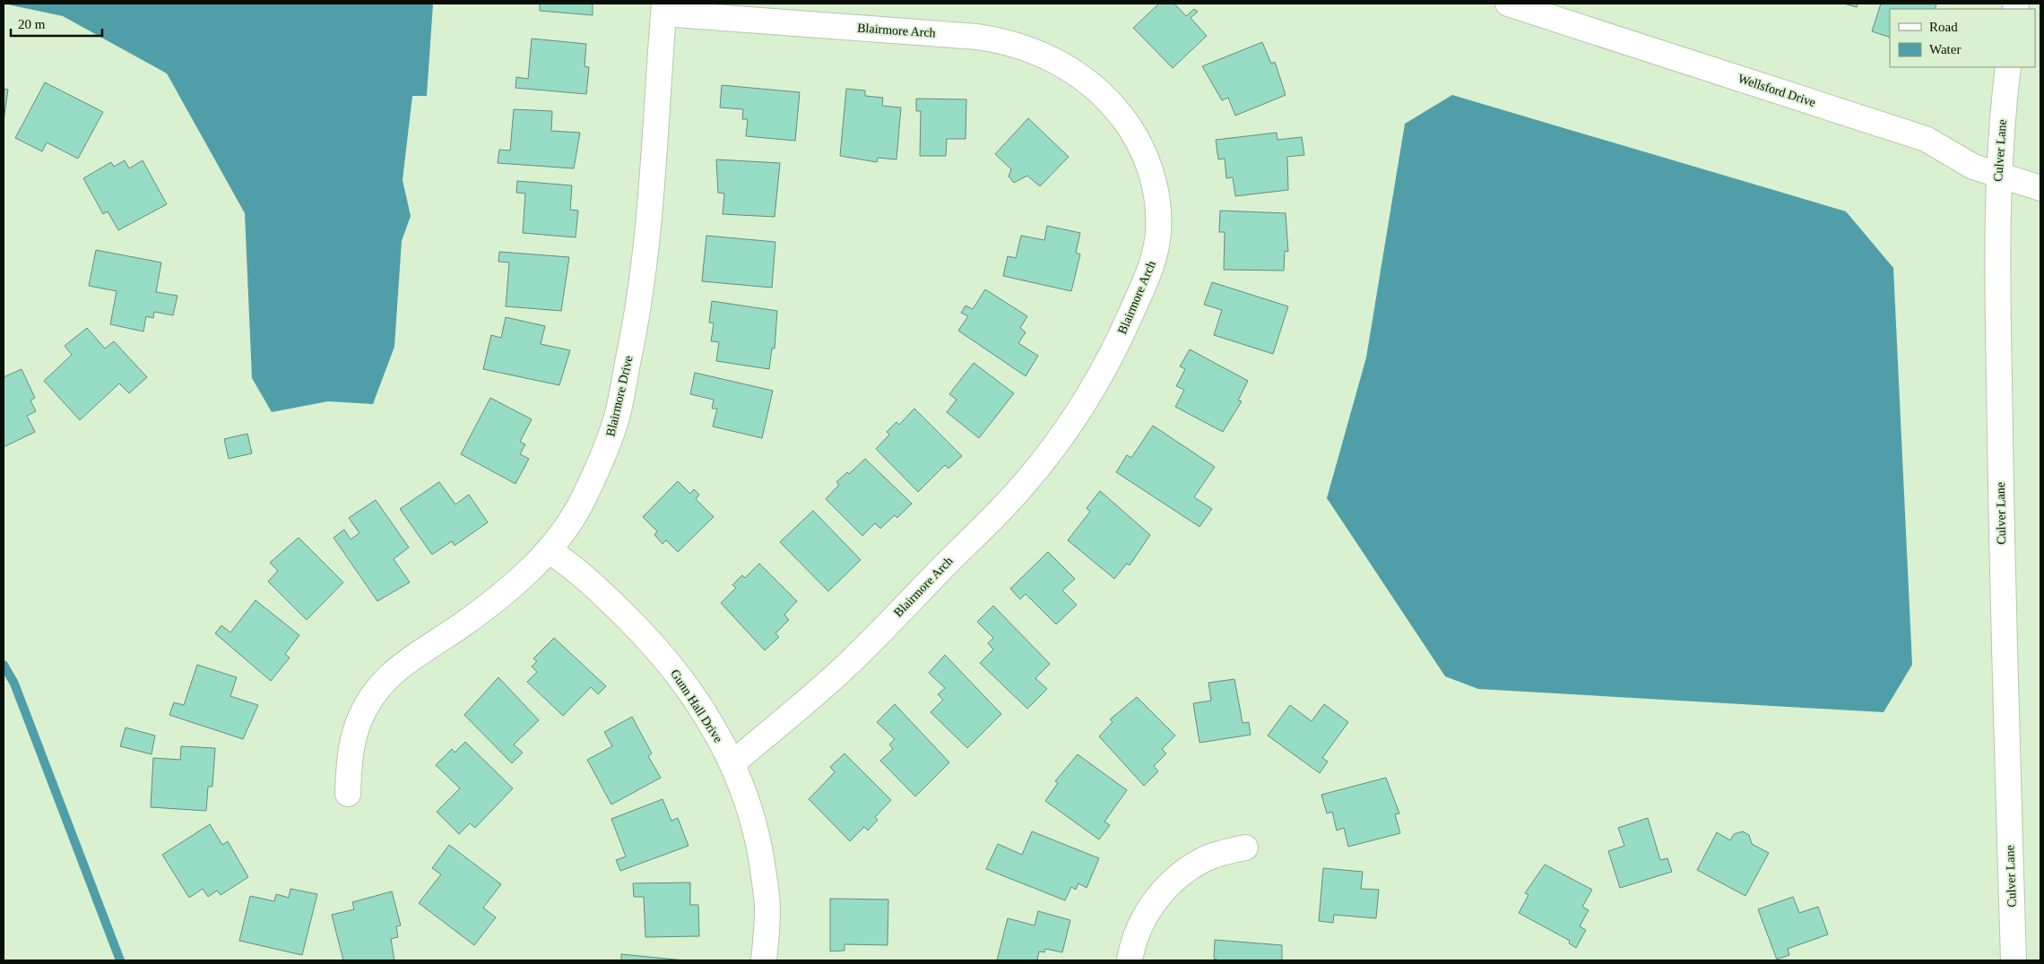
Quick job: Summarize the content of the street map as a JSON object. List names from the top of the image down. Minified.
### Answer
{"streets":{"street":["Blairmore Arch","Wellsford Drive","Culver Lane","Blairmore Drive","Gunn Hall Drive"]},"crossings":[["Blairmore Arch","Blairmore Drive"],["Blairmore Arch","Gunn Hall Drive"],["Wellsford Drive","Culver Lane"],["Blairmore Drive","Gunn Hall Drive"]],"legend":["Road","Water"],"scale_bar":"20 m"}
